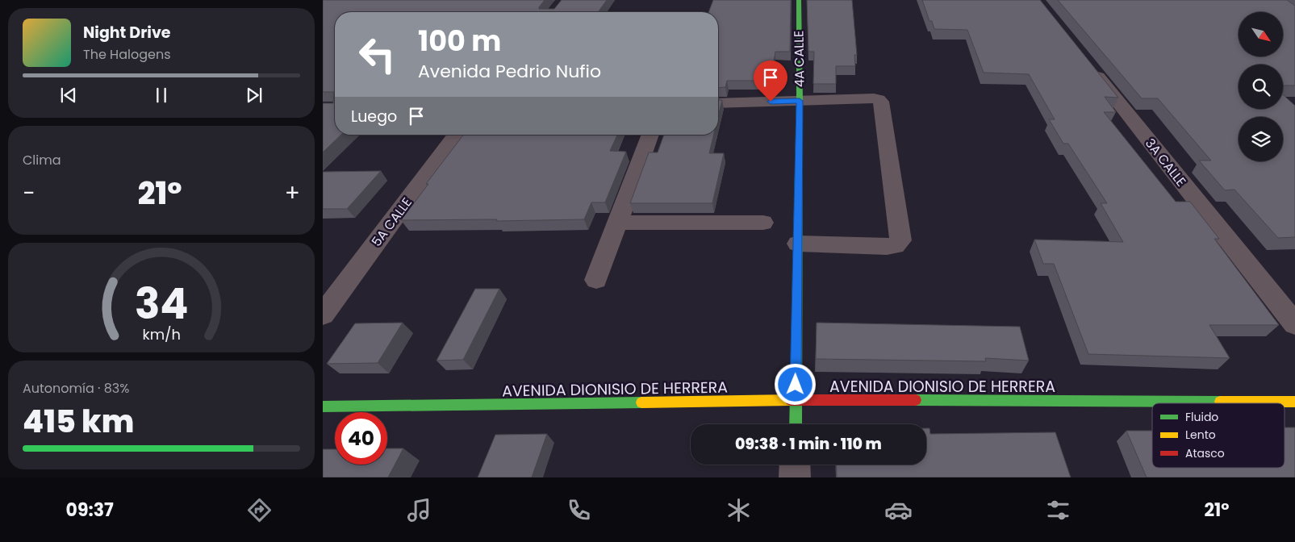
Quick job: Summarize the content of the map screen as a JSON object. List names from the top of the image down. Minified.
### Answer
{"streets":{"street":["4A CALLE","3A CALLE","5A CALLE","AVENIDA DIONISIO DE HERRERA"]},"crossings":[["4A CALLE","AVENIDA DIONISIO DE HERRERA"]],"legend":["Fluido","Lento","Atasco"],"north":"bottom right","page":{"turn":["100 m","Avenida Pedrio Nufio"],"song":["Night Drive","The Halogens"],"then":"Luego","tile":["Clima",["Autonomía · 83%","415 km"]],"heat":["−","21°","+"],"limit":"40","trip":"09:38 · 1 min · 110 m","tabs":["09:37","21°"],"gauge":["34","km/h"]}}
